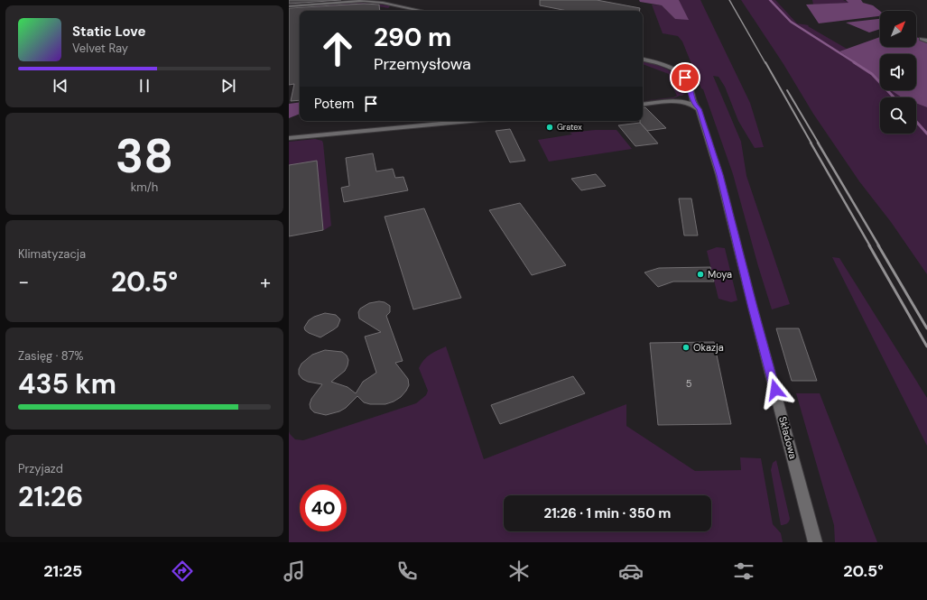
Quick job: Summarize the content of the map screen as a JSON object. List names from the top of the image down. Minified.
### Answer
{"streets":{"street":["Składowa"]},"places":["Gratex","Moya","Okazja"],"house_numbers":["5"],"north":"top right","page":{"turn":["290 m","Przemysłowa"],"song":["Static Love","Velvet Ray"],"then":"Potem","tile":[["38","km/h"],"Klimatyzacja",["Zasięg · 87%","435 km"],["Przyjazd","21:26"]],"heat":["−","20.5°","+"],"limit":"40","trip":"21:26 · 1 min · 350 m","tabs":["21:25","20.5°"]}}
